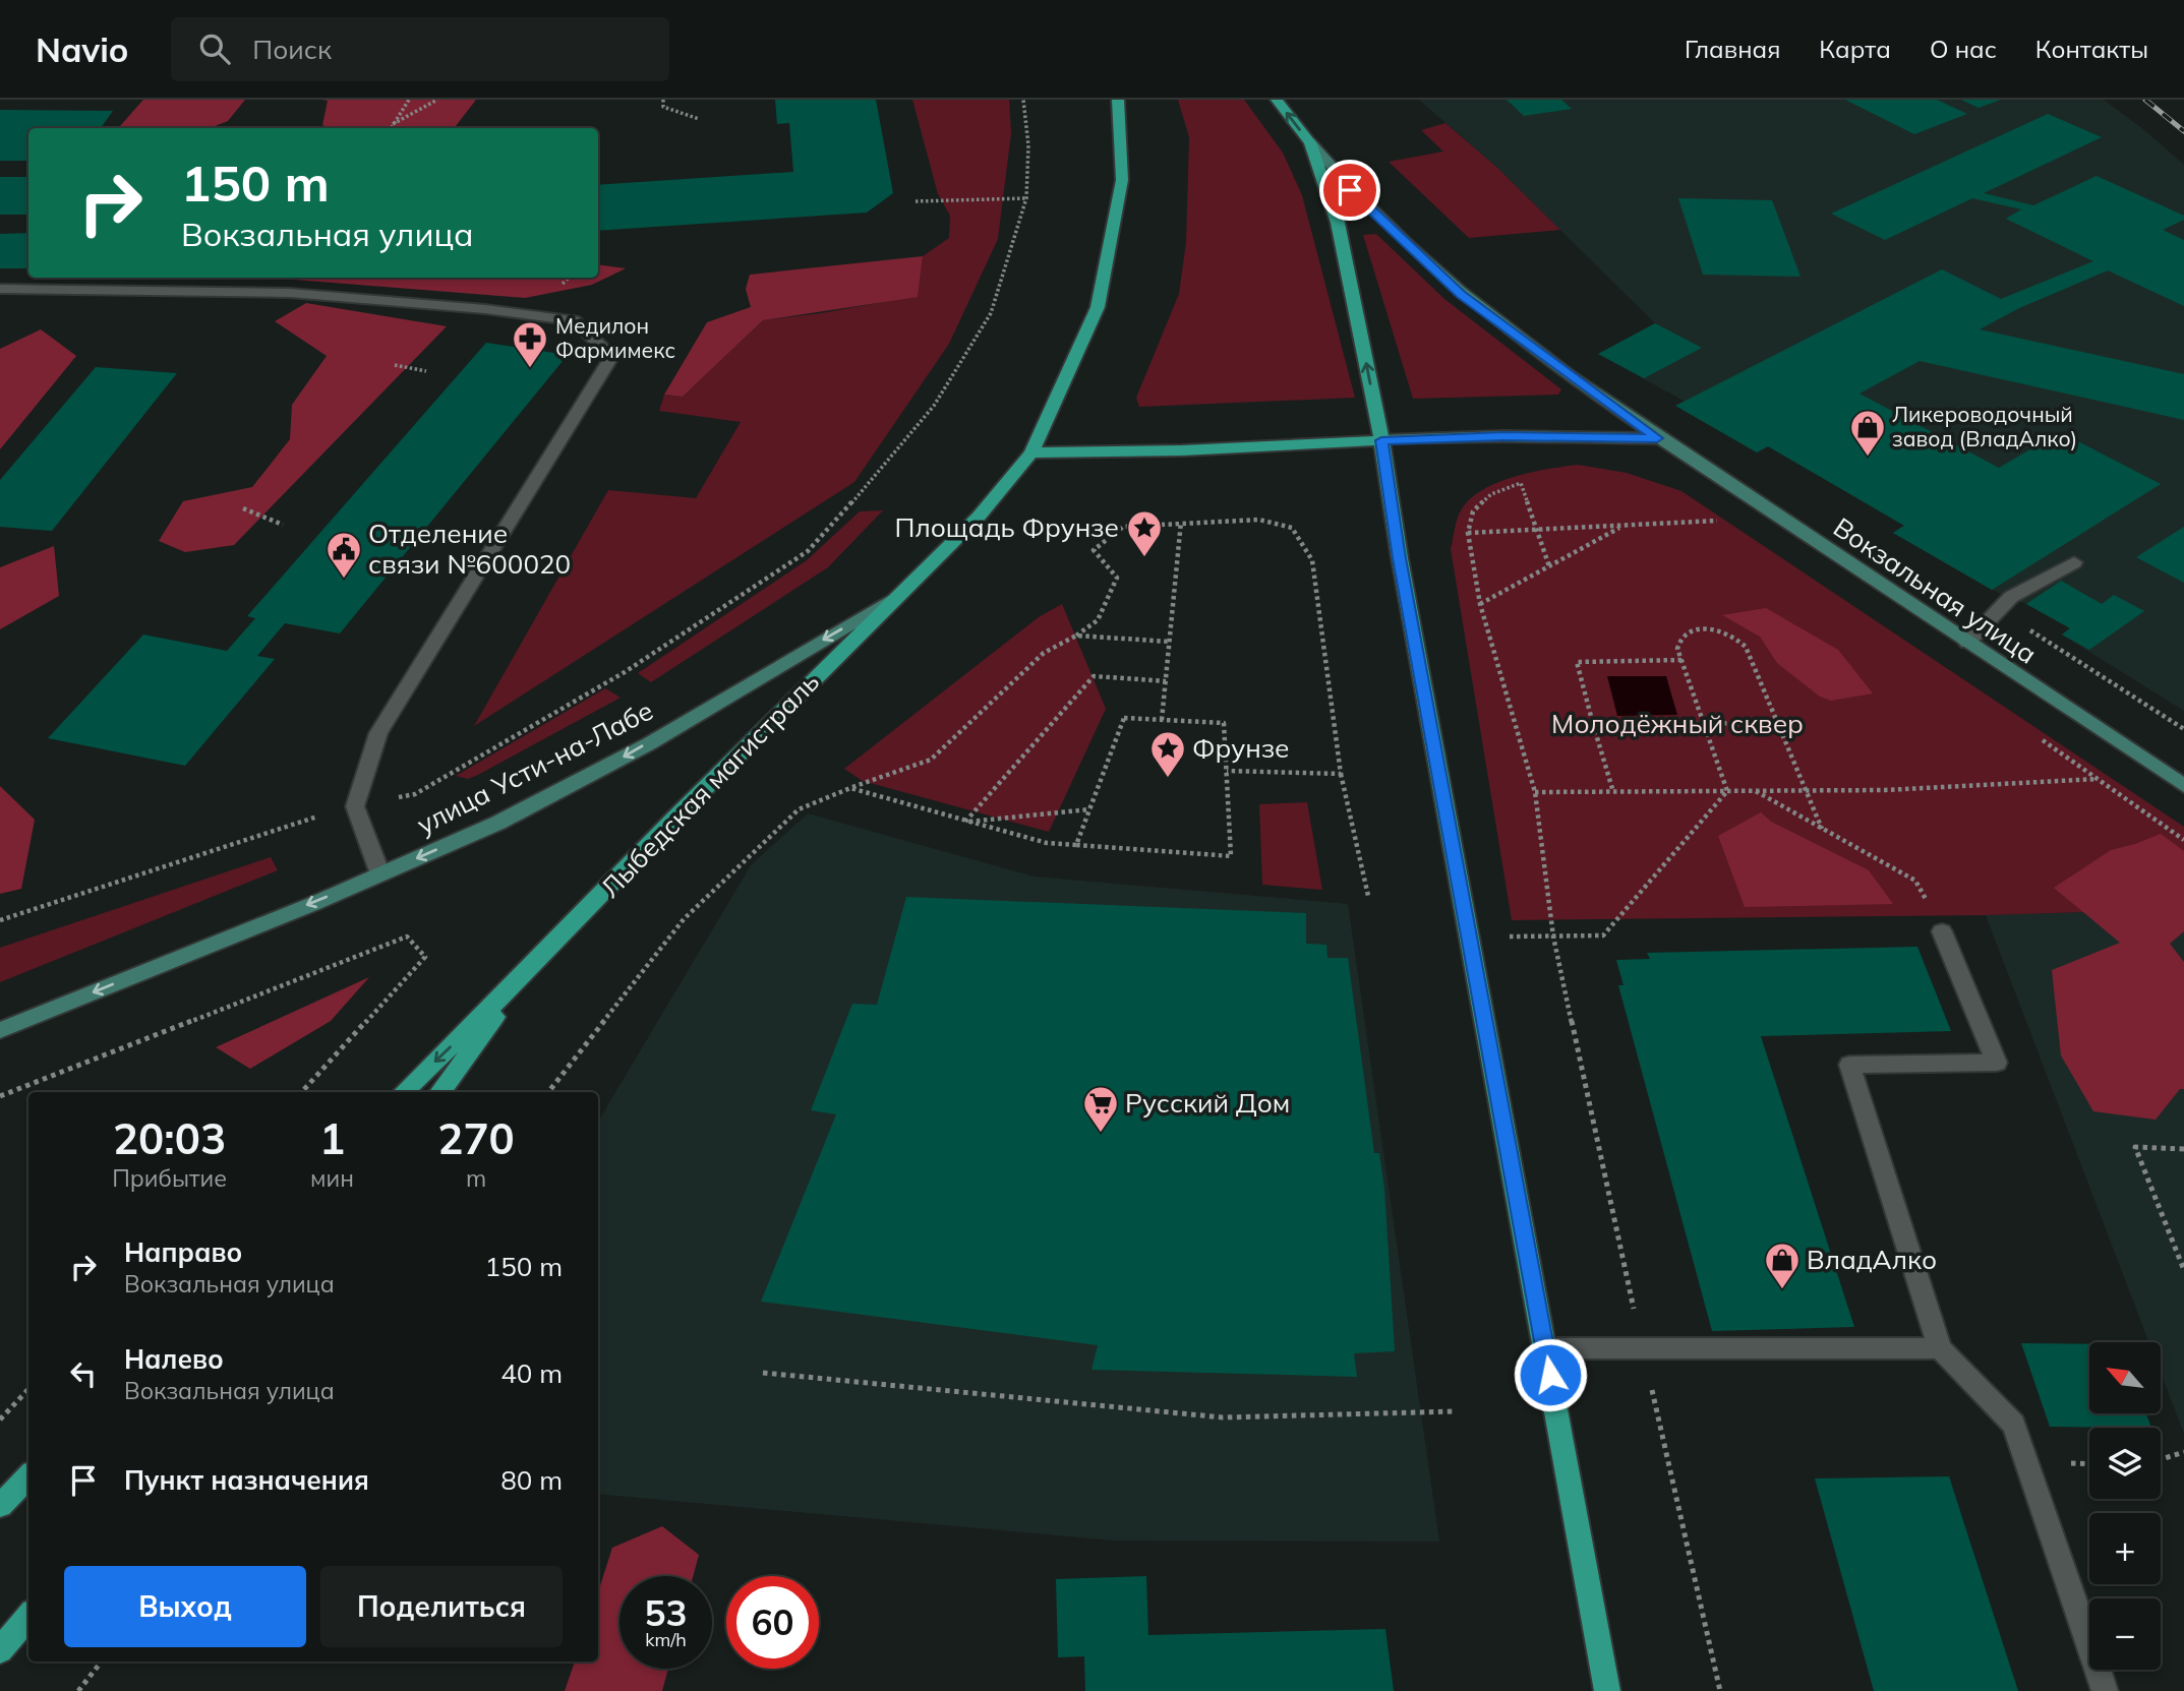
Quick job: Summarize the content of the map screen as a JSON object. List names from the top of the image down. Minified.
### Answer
{"streets":{"main road":["Вокзальная улица","улица Усти-на-Лабе","Лыбедская магистраль"]},"crossings":[["улица Усти-на-Лабе","Лыбедская магистраль"]],"one_way":["улица Усти-на-Лабе"],"parks":["Молодёжный сквер"],"places":{"pharmacy":["Медилон Фармимекс"],"shop":["Ликероводочный завод (ВладАлко)","ВладАлко"],"place":["Площадь Фрунзе","Фрунзе"],"public building":["Отделение связи №600020"],"supermarket":["Русский Дом"]},"north":"top left","page":{"header":"Navio","search":"Поиск","nav":["Главная","Карта","О нас","Контакты"],"turn":["150 m","Вокзальная улица"],"eta":["20:03","Прибытие","1","мин","270","m"],"list":[{"name":"Направо","note":"Вокзальная улица","value":"150 m"},{"name":"Налево","note":"Вокзальная улица","value":"40 m"},{"name":"Пункт назначения","value":"80 m"}],"map_buttons":["+","−"],"buttons":["Выход","Поделиться"],"speed":"53 km/h","limit":"60"}}
